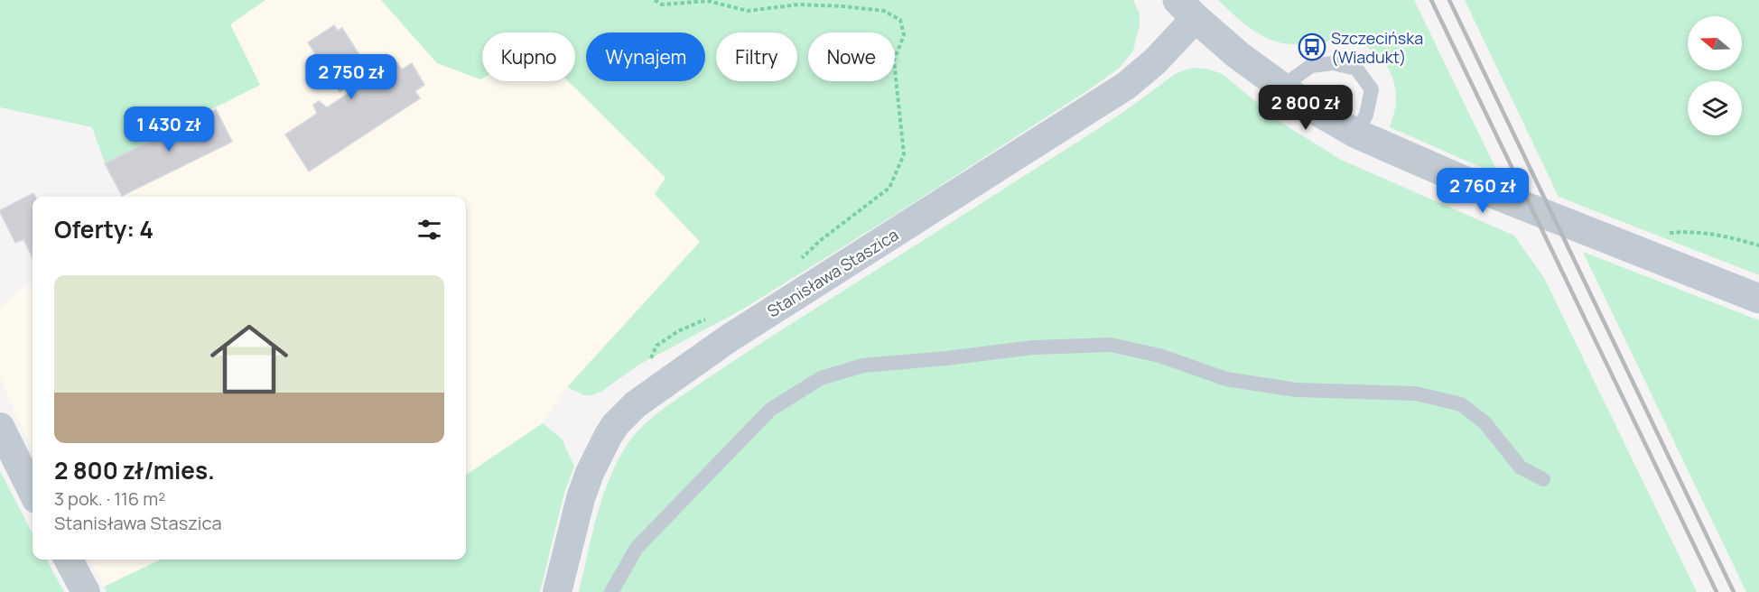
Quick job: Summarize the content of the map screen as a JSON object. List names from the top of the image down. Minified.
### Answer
{"streets":{"street":["Stanisława Staszica"]},"places":{"bus stop":["Szczecińska (Wiadukt)"]},"north":"left","page":{"chip":["Kupno","Wynajem","Filtry","Nowe"],"price":["2 750 zł","2 800 zł","1 430 zł","2 760 zł"],"heading":"Oferty: 4","list":[{"name":"2 800 zł/mies.","note":"3 pok. · 116 m² · Stanisława Staszica"}]}}
